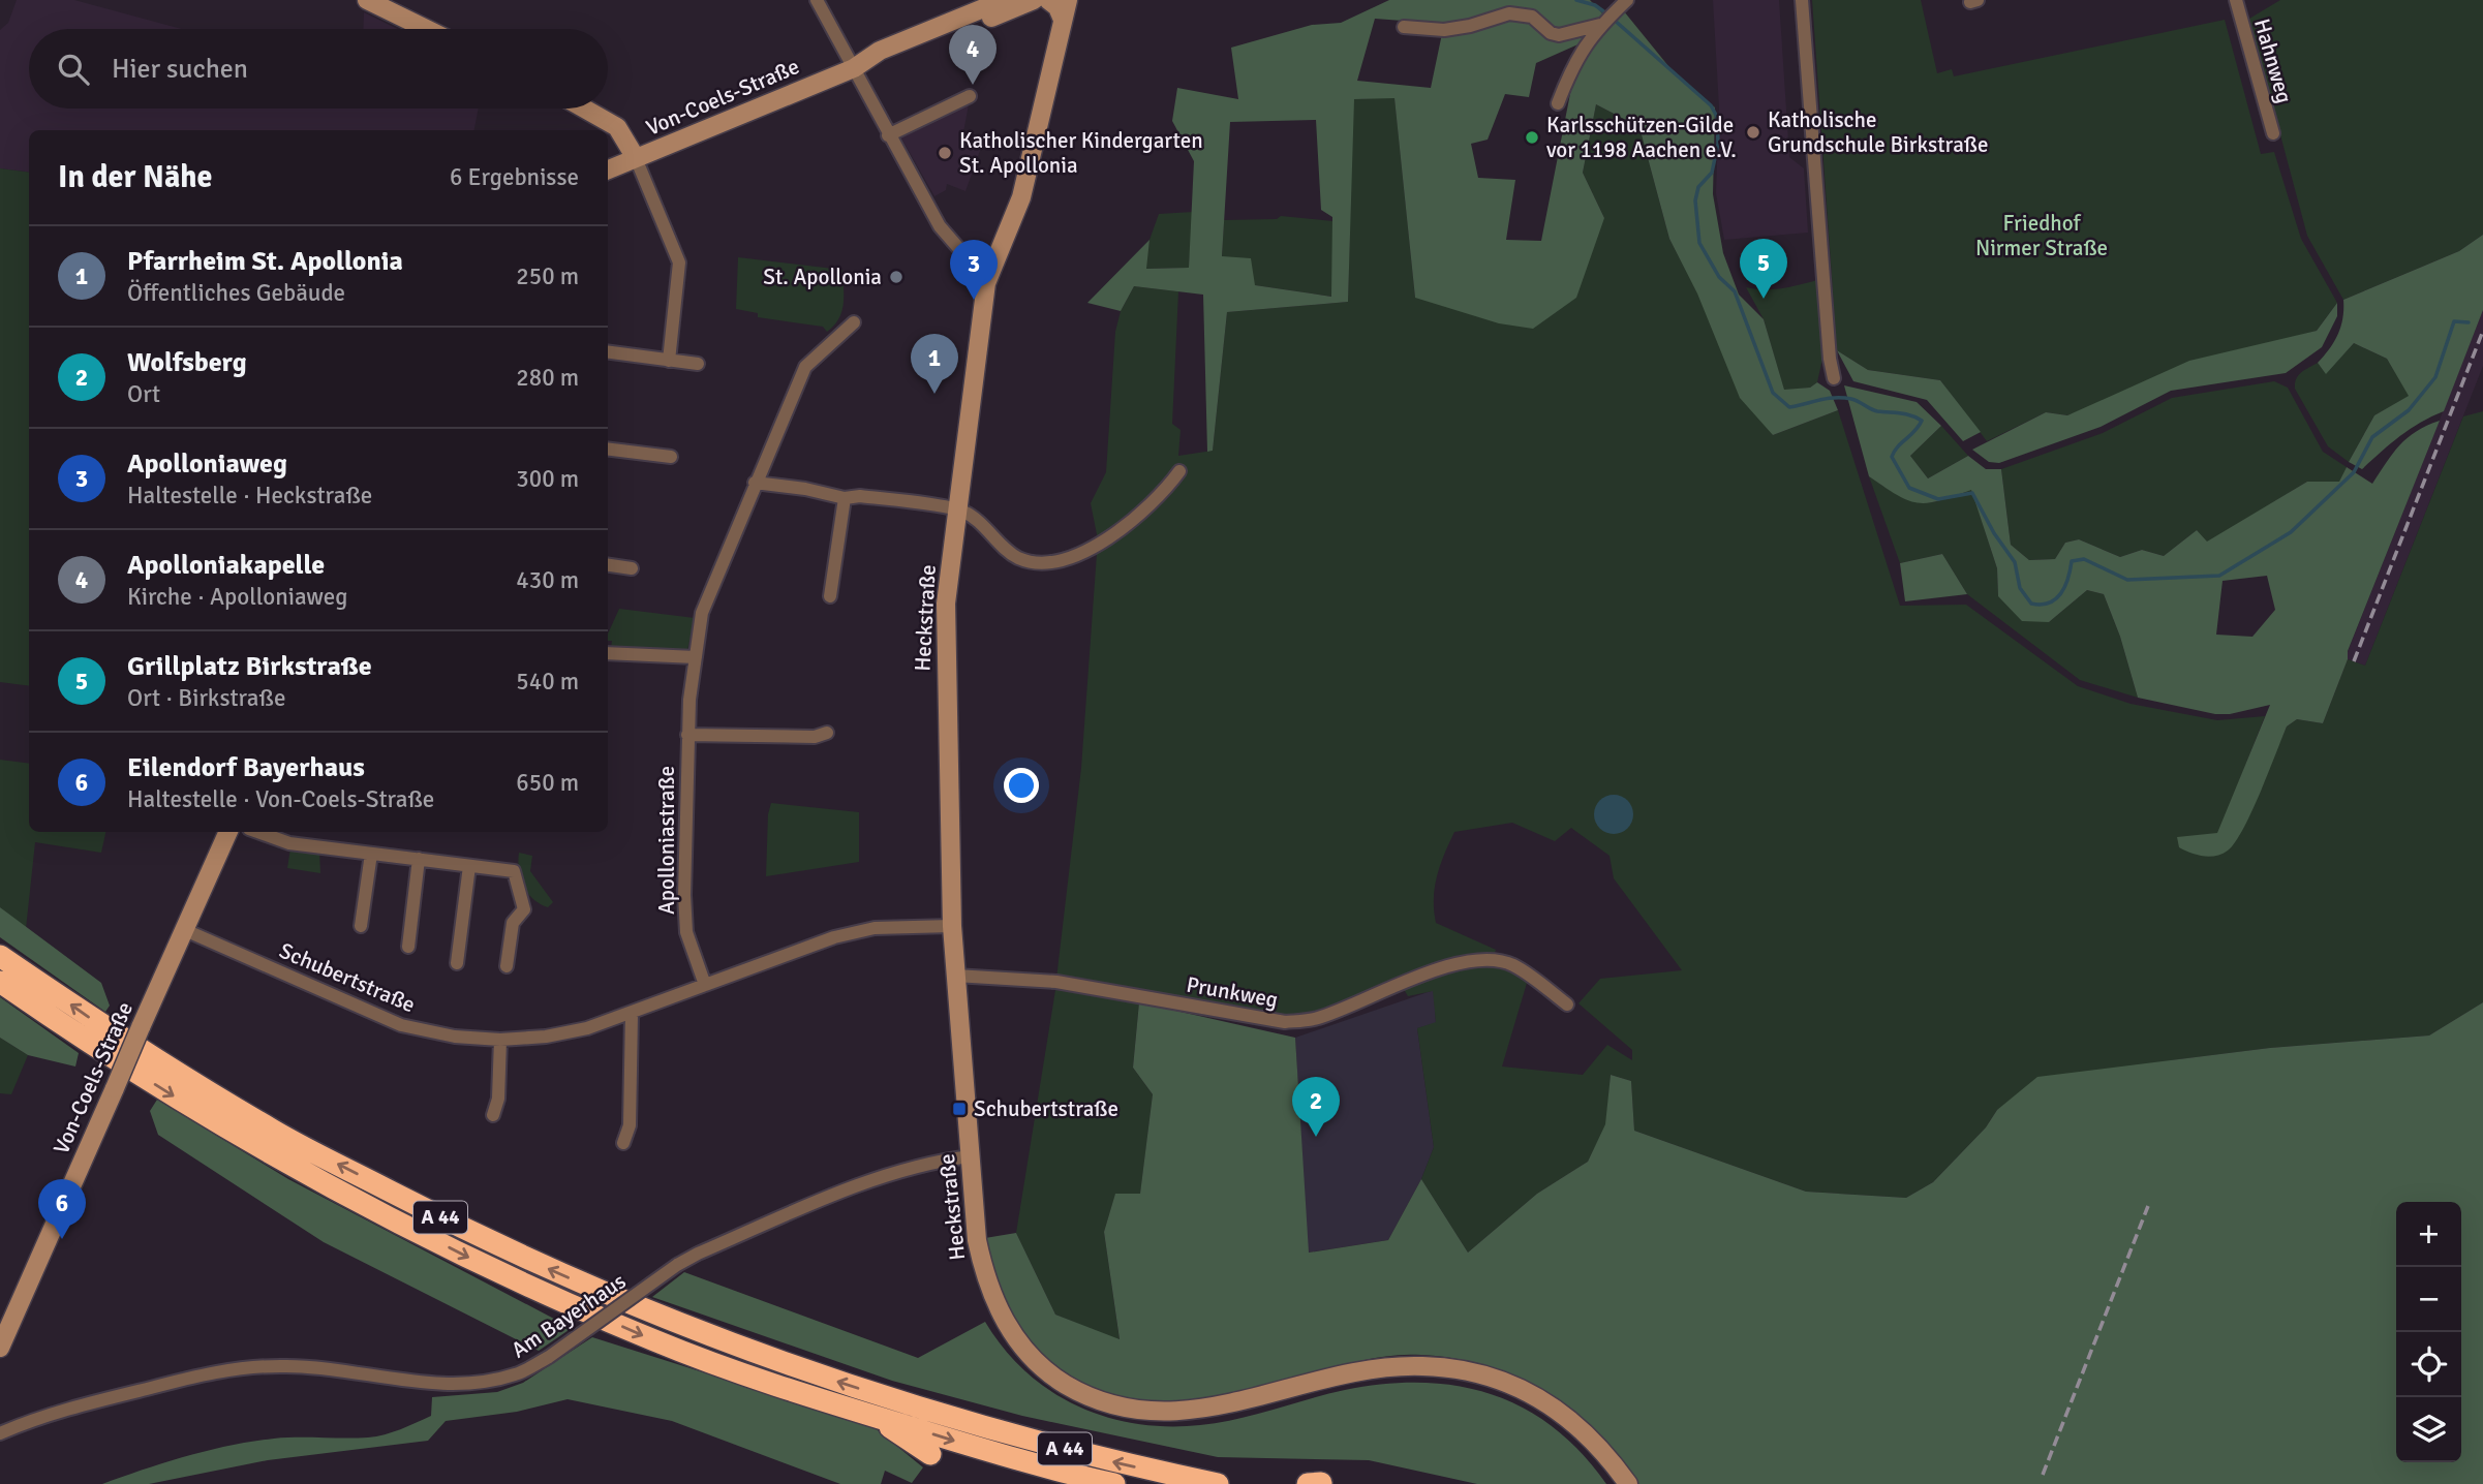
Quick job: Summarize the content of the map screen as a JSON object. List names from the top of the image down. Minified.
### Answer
{"streets":{"highway":["A 44"],"main road":["Von-Coels-Straße","Heckstraße"],"street":["Hahnweg","Apolloniastraße","Schubertstraße","Prunkweg","Am Bayerhaus"]},"crossings":[["Von-Coels-Straße","Schubertstraße"],["Heckstraße","Schubertstraße"],["Heckstraße","Prunkweg"],["Heckstraße","Am Bayerhaus"],["Apolloniastraße","Schubertstraße"]],"parks":["Friedhof Nirmer Straße"],"places":{"other":["Katholische Grundschule Birkstraße","Karlsschützen-Gilde vor 1198 Aachen e.V.","Katholischer Kindergarten St. Apollonia","St. Apollonia"],"transit":["Schubertstraße"]},"page":{"pins":["4","5","3","1","2","6"],"search":"Hier suchen","heading":["In der Nähe","6 Ergebnisse"],"list":[{"mark":"1","name":"Pfarrheim St. Apollonia","note":"Öffentliches Gebäude","value":"250 m"},{"mark":"2","name":"Wolfsberg","note":"Ort","value":"280 m"},{"mark":"3","name":"Apolloniaweg","note":"Haltestelle · Heckstraße","value":"300 m"},{"mark":"4","name":"Apolloniakapelle","note":"Kirche · Apolloniaweg","value":"430 m"},{"mark":"5","name":"Grillplatz Birkstraße","note":"Ort · Birkstraße","value":"540 m"},{"mark":"6","name":"Eilendorf Bayerhaus","note":"Haltestelle · Von-Coels-Straße","value":"650 m"}],"map_buttons":["+","−"]}}
